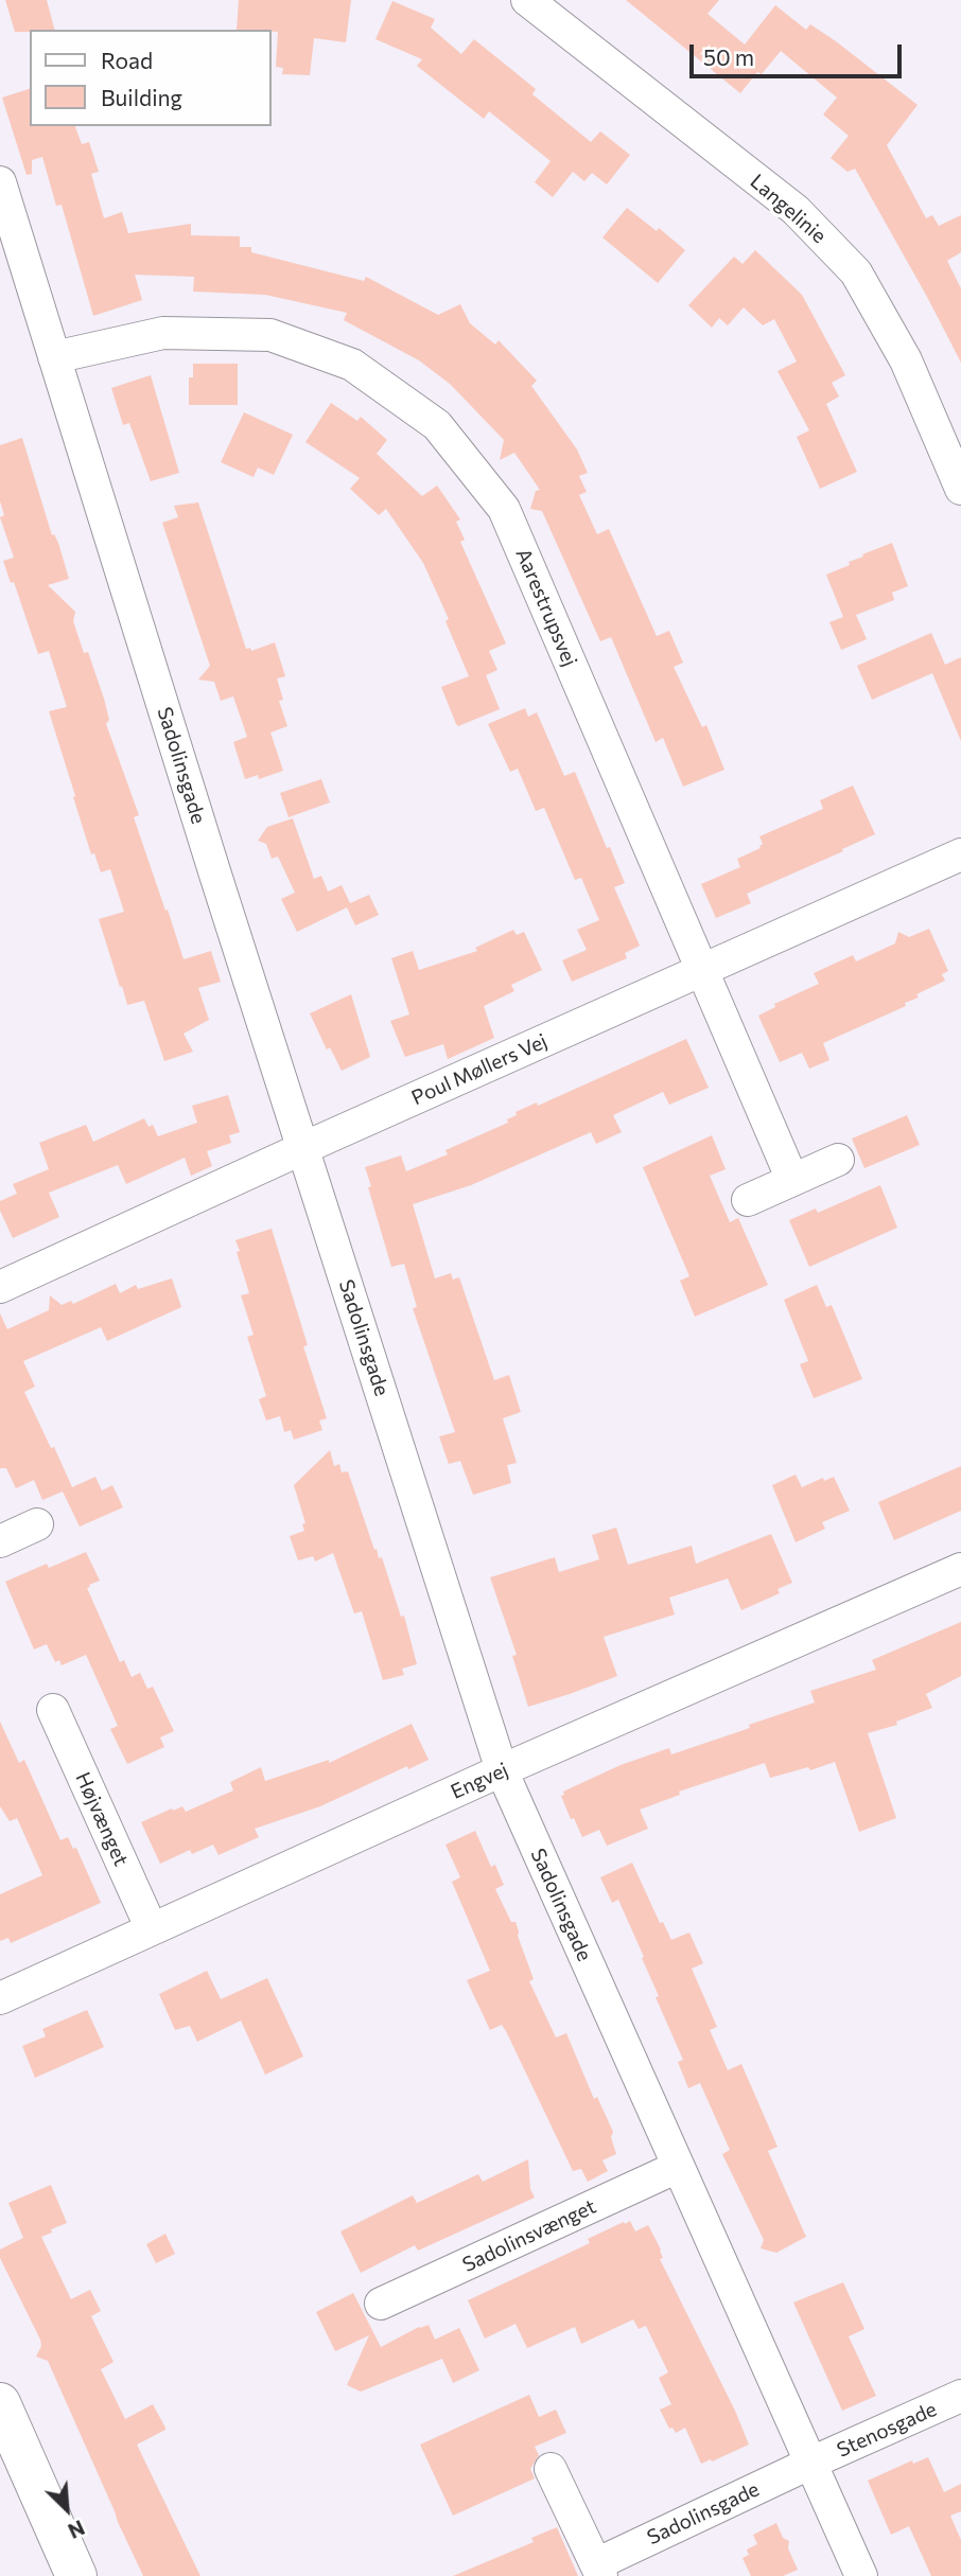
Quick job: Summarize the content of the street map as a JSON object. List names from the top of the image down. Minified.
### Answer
{"streets":{"street":["Langelinie","Aarestrupsvej","Sadolinsgade","Poul Møllers Vej","Engvej","Højvænget","Sadolinsvænget","Stenosgade"]},"crossings":[["Aarestrupsvej","Sadolinsgade"],["Aarestrupsvej","Poul Møllers Vej"],["Sadolinsgade","Poul Møllers Vej"],["Sadolinsgade","Engvej"],["Sadolinsgade","Sadolinsvænget"],["Sadolinsgade","Stenosgade"],["Engvej","Højvænget"]],"legend":["Road","Building"],"scale_bar":"50 m","north":"bottom right"}
